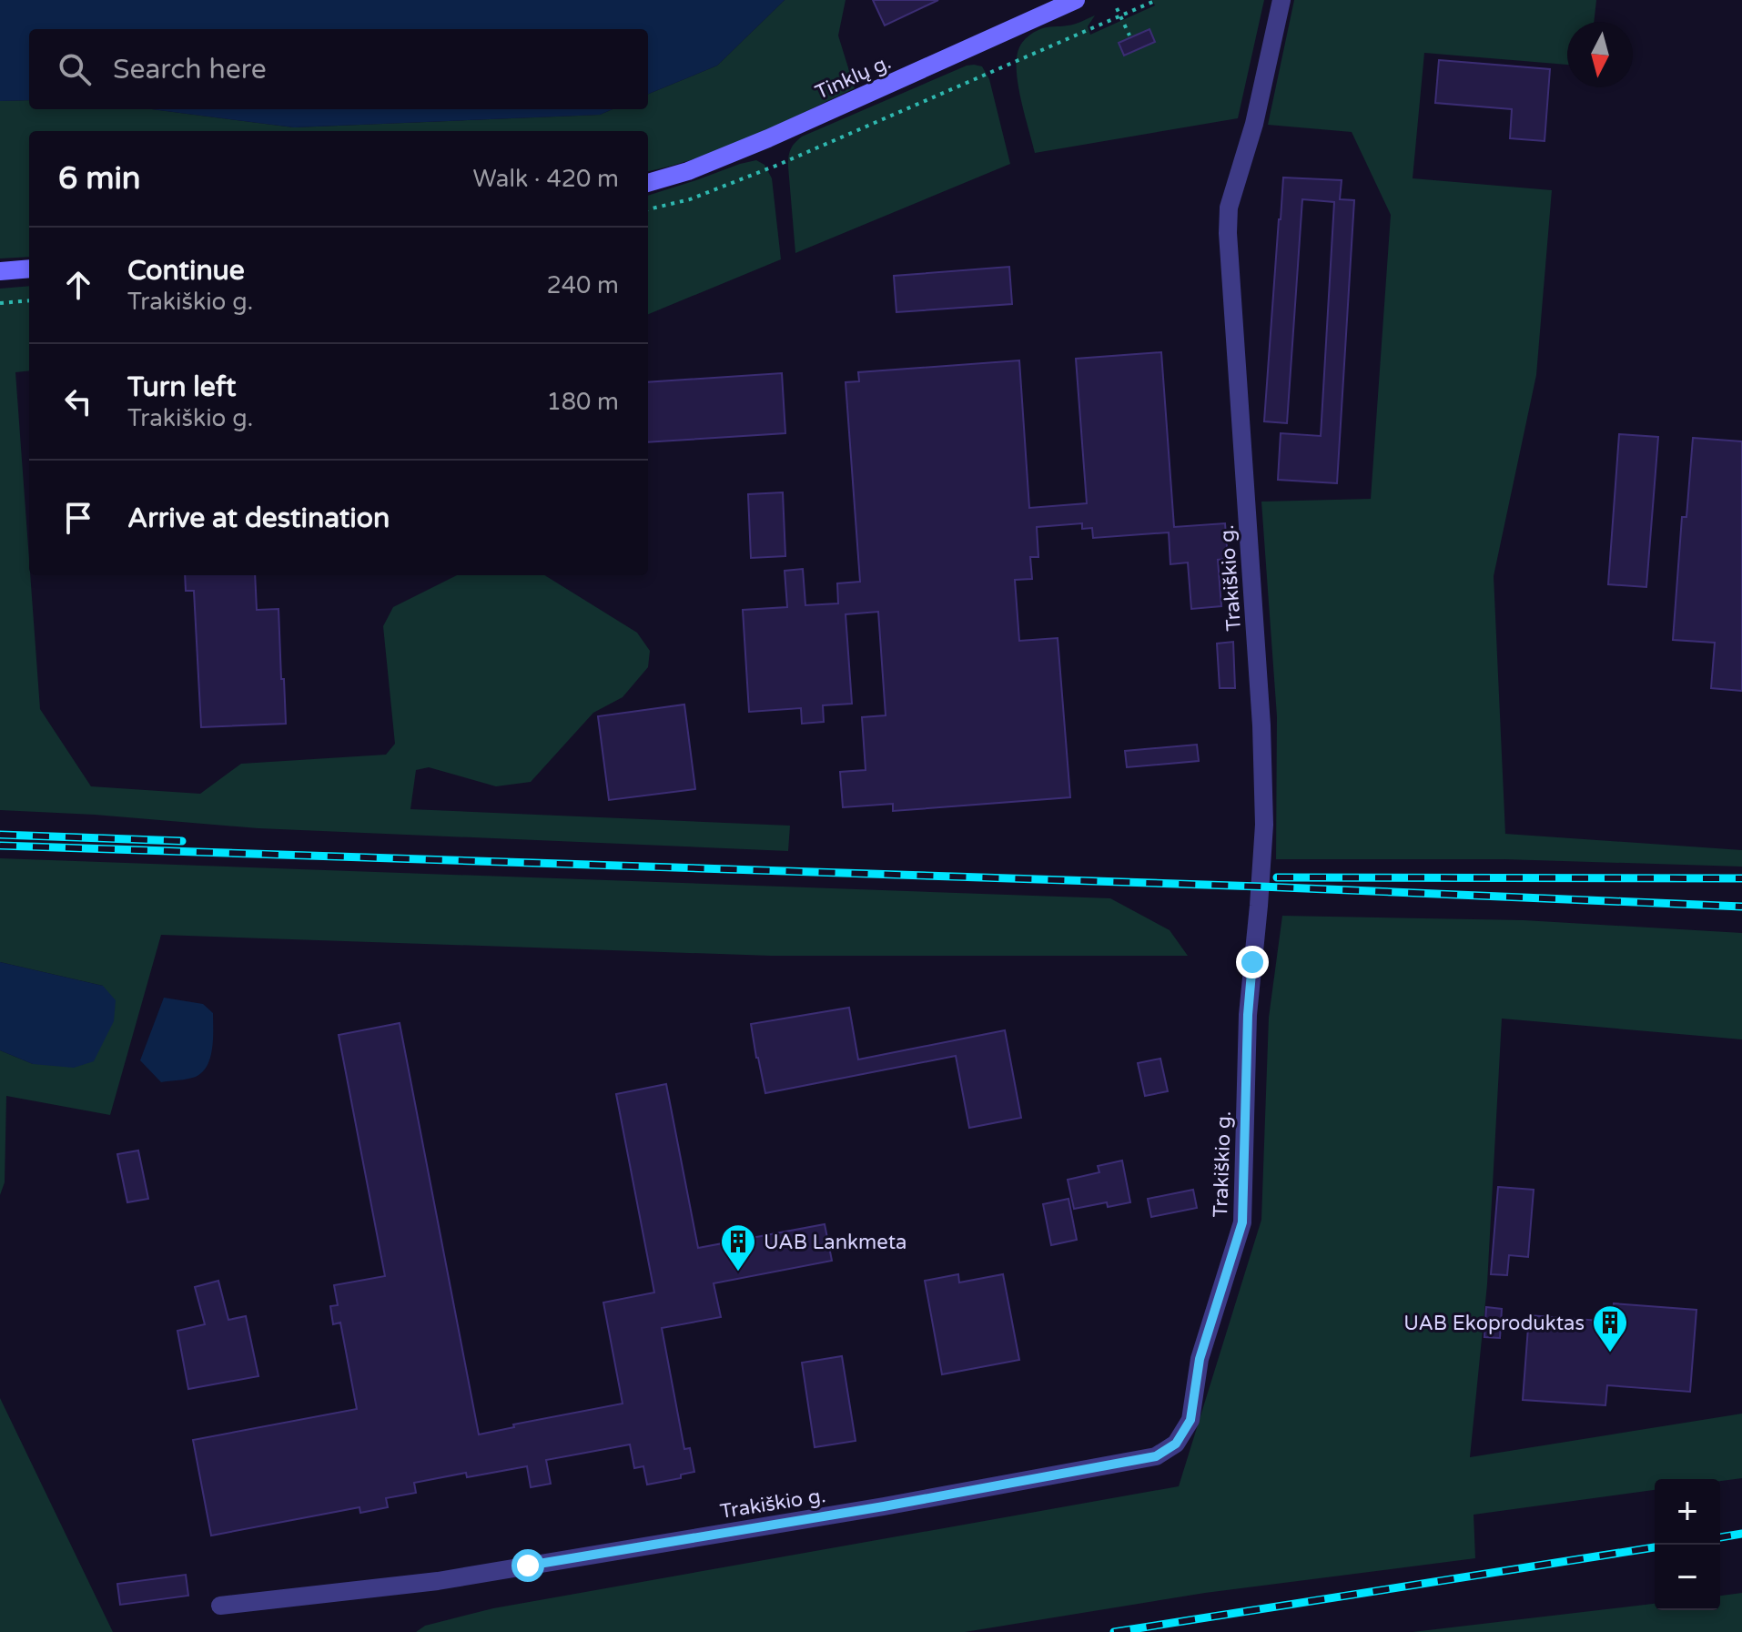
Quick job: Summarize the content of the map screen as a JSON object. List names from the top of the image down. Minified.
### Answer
{"streets":{"main road":["Tinklų g."],"street":["Trakiškio g."]},"places":{"building":["UAB Lankmeta","UAB Ekoproduktas"]},"north":"bottom","page":{"search":"Search here","heading":["6 min","Walk · 420 m"],"list":[["Continue","Trakiškio g.","240 m"],["Turn left","Trakiškio g.","180 m"],"Arrive at destination"],"map_buttons":["+","−"]}}
